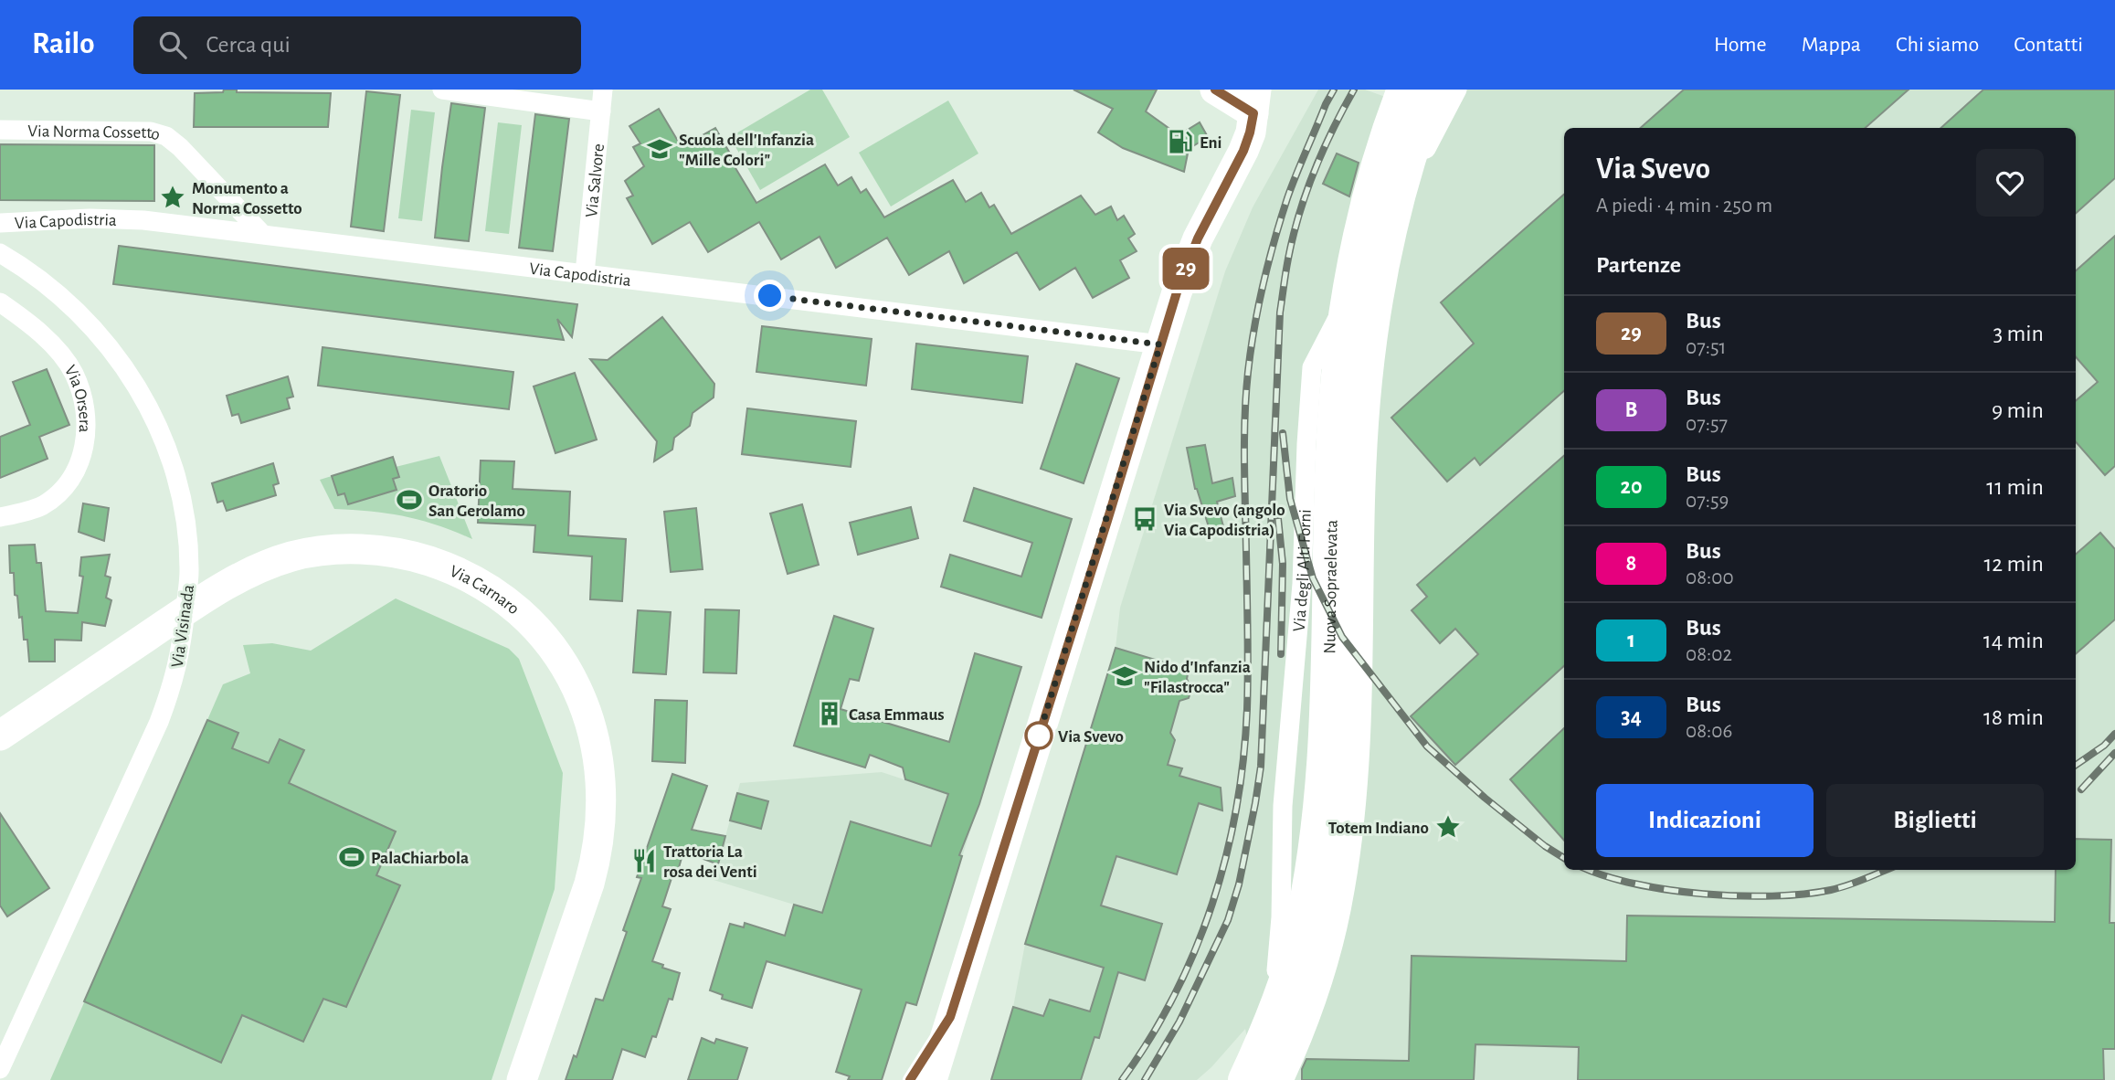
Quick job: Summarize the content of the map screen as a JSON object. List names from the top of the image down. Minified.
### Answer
{"streets":{"highway":["Nuova Sopraelevata"],"main road":["Via Carnaro"],"street":["Via Norma Cossetto","Via Salvore","Via Capodistria","Via Orsera","Via degli Alti Forni","Via Visinada"]},"crossings":[["Via Norma Cossetto","Via Capodistria"],["Via Salvore","Via Capodistria"],["Via degli Alti Forni","Nuova Sopraelevata"]],"places":{"fuel station":["Eni"],"school or university":["Scuola dell'Infanzia \"Mille Colori\"","Nido d'Infanzia \"Filastrocca\""],"place":["Monumento a Norma Cossetto","Totem Indiano"],"sports":["Oratorio San Gerolamo","PalaChiarbola"],"bus stop":["Via Svevo (angolo Via Capodistria)"],"building":["Casa Emmaus"],"other":["Via Svevo"],"restaurant":["Trattoria La rosa dei Venti"]},"lines":["bus line 29"],"page":{"header":"Railo","search":"Cerca qui","nav":["Home","Mappa","Chi siamo","Contatti"],"on_map":"29","heading":[["Via Svevo","A piedi · 4 min · 250 m"],"Partenze"],"list":[{"mark":"29","name":"Bus","note":"07:51","value":"3 min"},{"mark":"B","name":"Bus","note":"07:57","value":"9 min"},{"mark":"20","name":"Bus","note":"07:59","value":"11 min"},{"mark":"8","name":"Bus","note":"08:00","value":"12 min"},{"mark":"1","name":"Bus","note":"08:02","value":"14 min"},{"mark":"34","name":"Bus","note":"08:06","value":"18 min"}],"buttons":["Indicazioni","Biglietti"]}}
